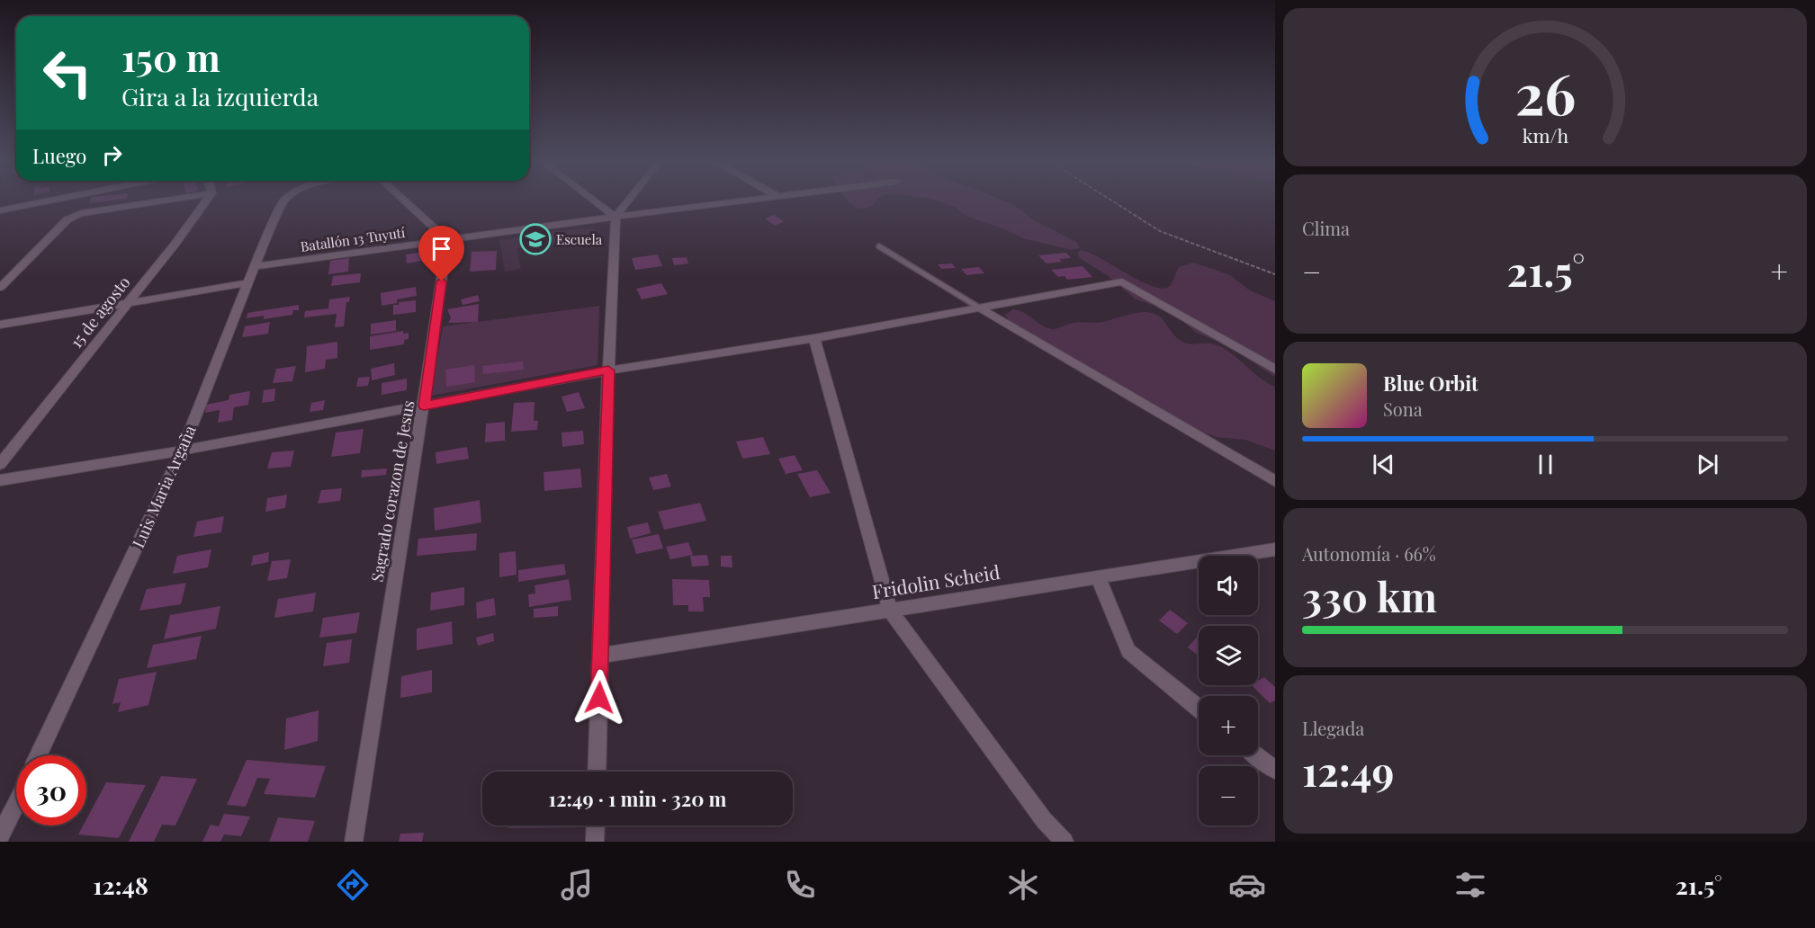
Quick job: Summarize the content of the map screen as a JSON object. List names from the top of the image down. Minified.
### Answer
{"streets":{"street":["Batallón 13 Tuyutí","15 de agosto","Luis Maria Argaña","Sagrado corazon de Jesus","Fridolin Scheid"]},"crossings":[["Batallón 13 Tuyutí","Luis Maria Argaña"],["Batallón 13 Tuyutí","Sagrado corazon de Jesus"]],"places":{"school or university":["Escuela"]},"page":{"turn":["150 m","Gira a la izquierda"],"then":"Luego","tile":["Clima",["Autonomía · 66%","330 km"],["Llegada","12:49"]],"heat":["−","21.5°","+"],"song":["Blue Orbit","Sona"],"map_buttons":["+","−"],"limit":"30","trip":"12:49 · 1 min · 320 m","tabs":["12:48","21.5°"],"gauge":["26","km/h"]}}
